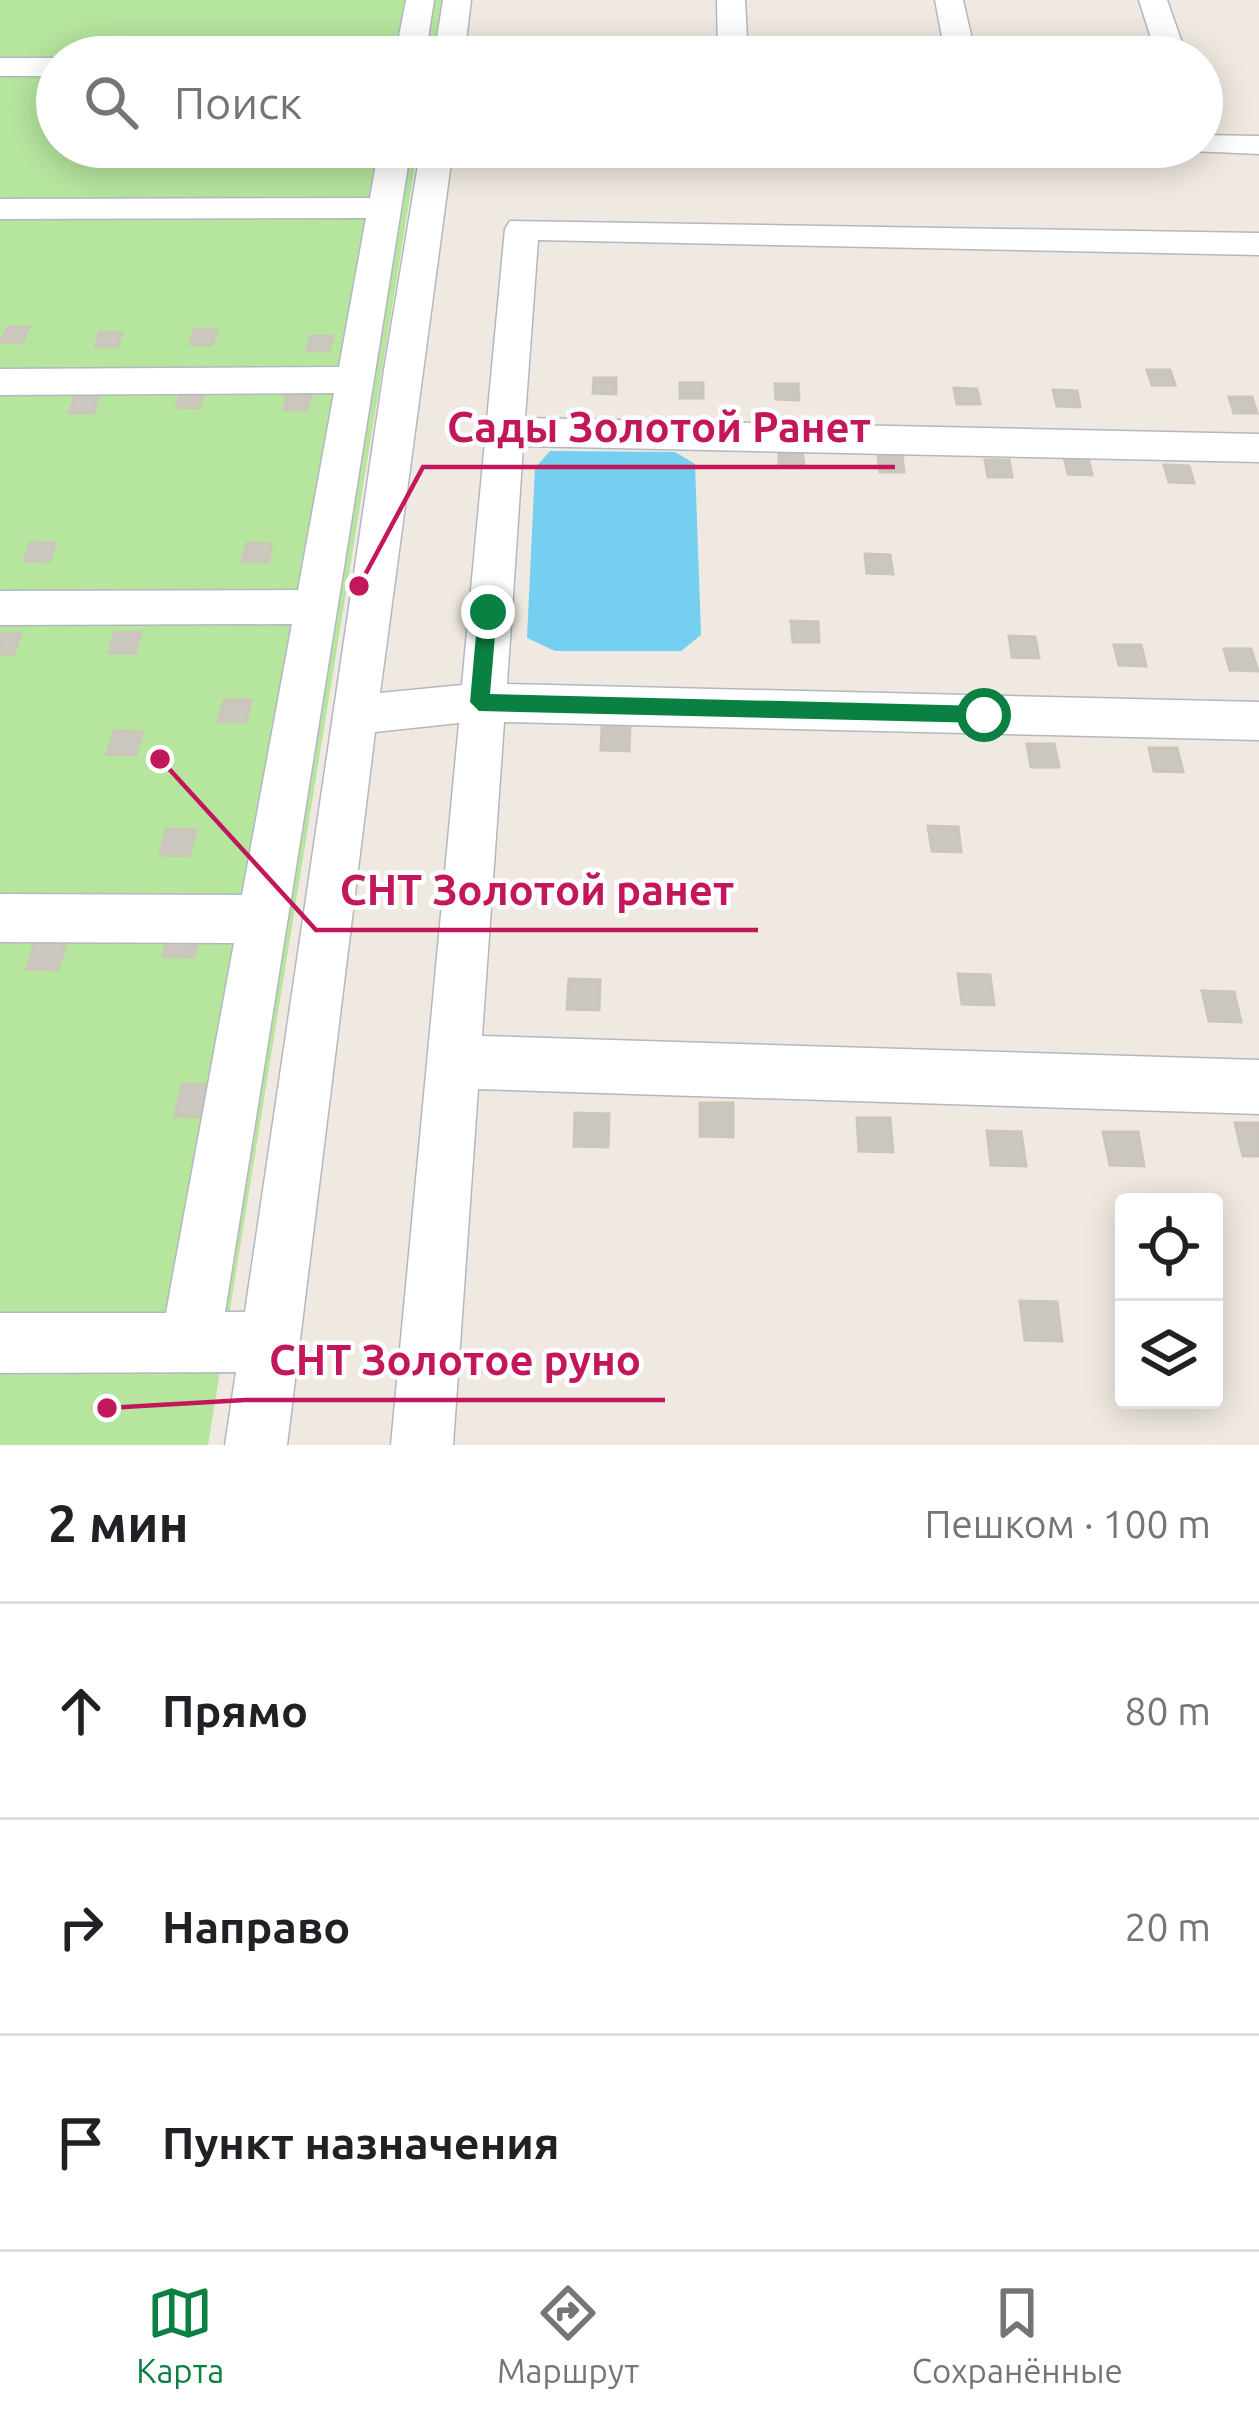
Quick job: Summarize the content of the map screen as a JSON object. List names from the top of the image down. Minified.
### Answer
{"places":["Сады Золотой Ранет","СНТ Золотой ранет","СНТ Золотое руно"],"page":{"search":"Поиск","heading":["2 мин","Пешком · 100 m"],"list":[["Прямо","80 m"],["Направо","20 m"],"Пункт назначения"],"nav":["Карта","Маршрут","Сохранённые"]}}
